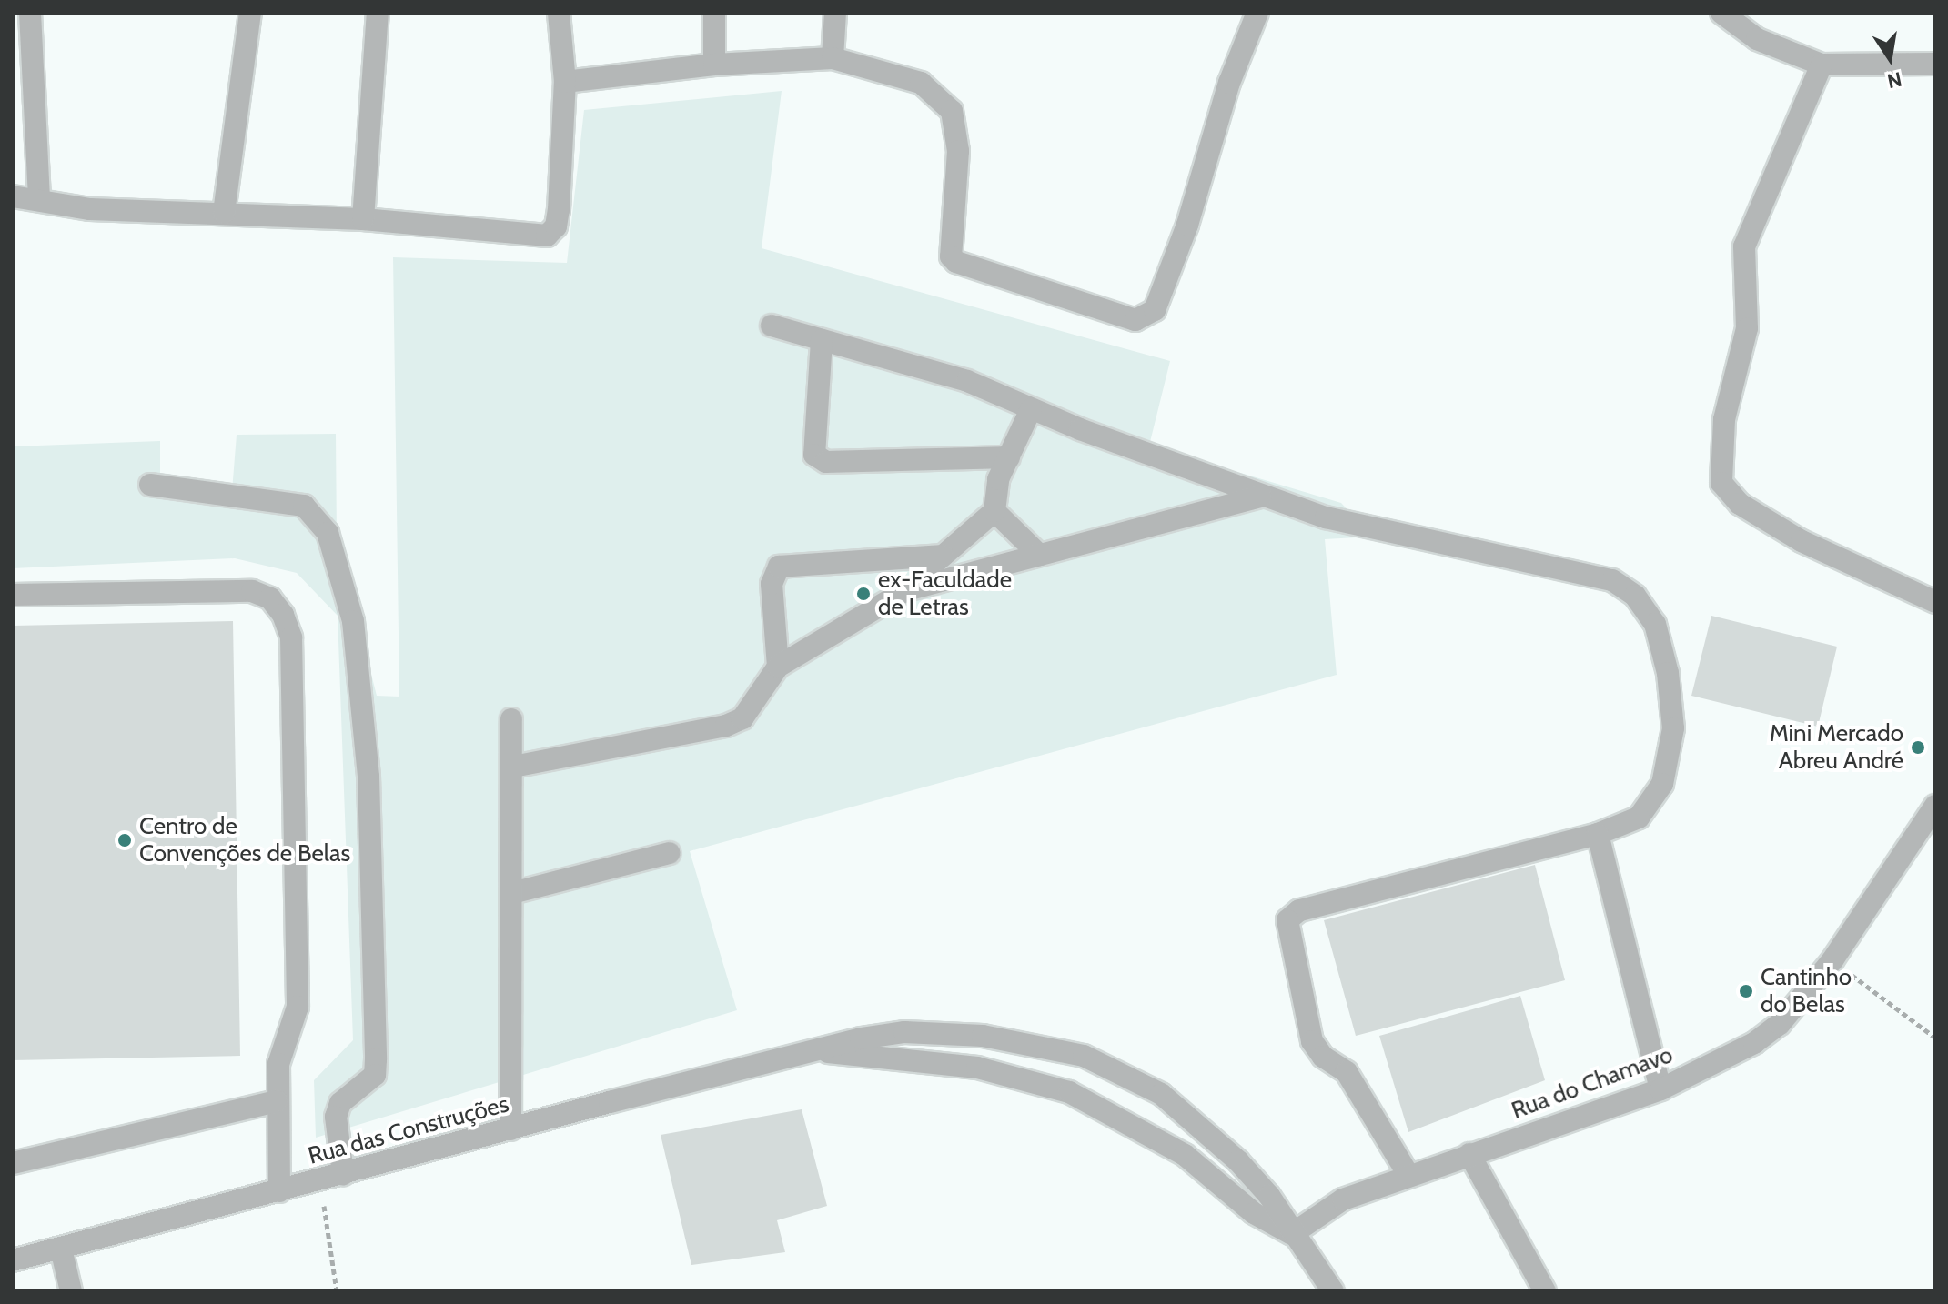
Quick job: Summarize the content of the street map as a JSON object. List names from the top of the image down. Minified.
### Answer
{"streets":{"street":["Rua do Chamavo","Rua das Construções"]},"crossings":[["Rua do Chamavo","Rua das Construções"]],"places":["ex-Faculdade de Letras","Mini Mercado Abreu André","Centro de Convenções de Belas","Cantinho do Belas"],"north":"bottom"}
